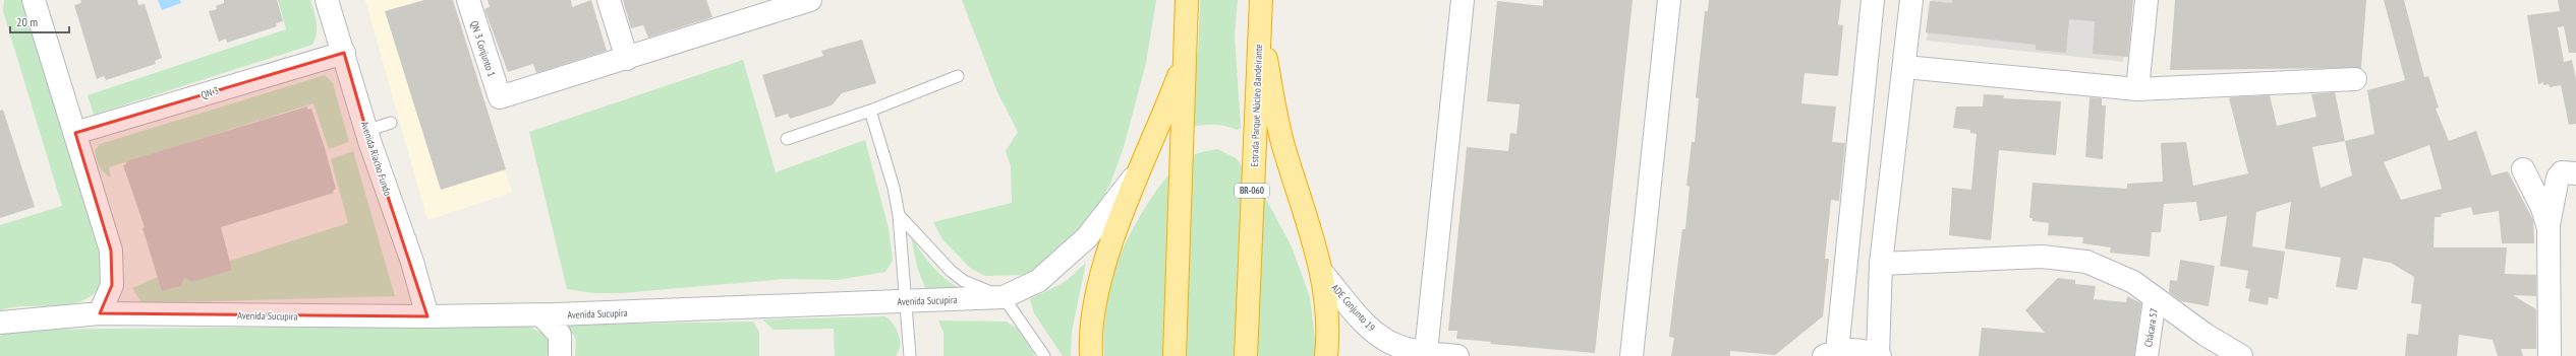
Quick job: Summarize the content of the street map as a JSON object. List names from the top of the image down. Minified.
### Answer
{"streets":{"highway":["Estrada Parque Núcleo Bandeirante","BR-060"],"street":["QN 3 Conjunto 1","QN 3","Avenida Riacho Fundo","Avenida Sucupira","ADE Conjunto 19","Chácara 57"]},"crossings":[["QN 3","Avenida Riacho Fundo"],["Avenida Riacho Fundo","Avenida Sucupira"]],"scale_bar":"20 m"}
